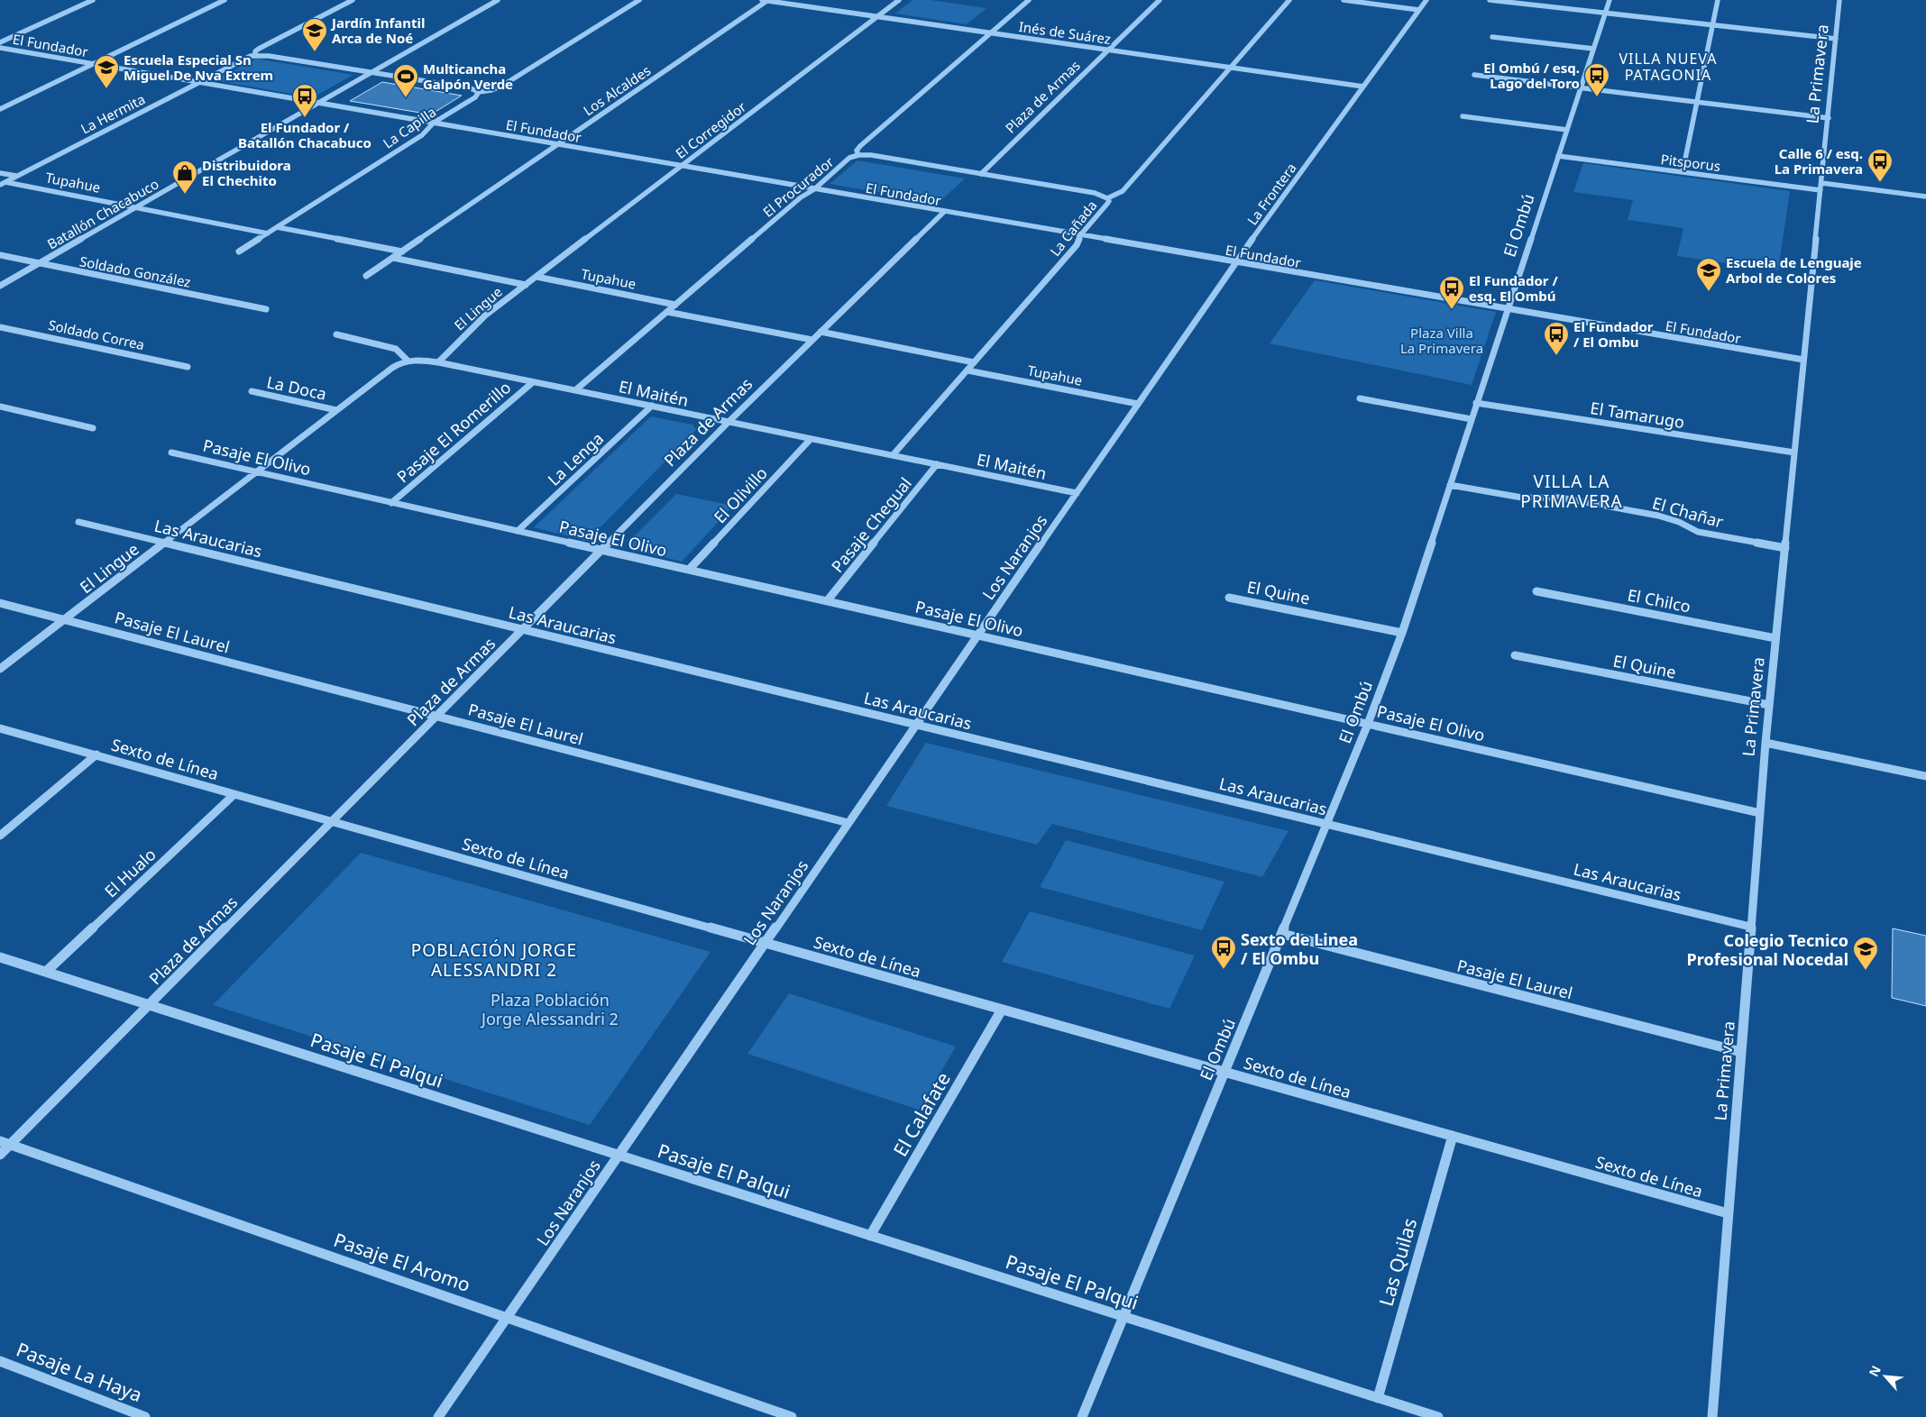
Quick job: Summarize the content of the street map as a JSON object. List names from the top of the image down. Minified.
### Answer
{"streets":{"street":["Inés de Suárez","El Fundador","La Primavera","Los Alcaldes","Plaza de Armas","La Hermita","La Capilla","El Corregidor","Pitsporus","Tupahue","El Procurador","La Frontera","Batallón Chacabuco","El Ombú","La Cañada","Soldado González","El Lingue","Soldado Correa","La Doca","El Maitén","El Tamarugo","Pasaje El Romerillo","Pasaje El Olivo","La Lenga","El Olivillo","El Chañar","Pasaje Chegual","Las Araucarias","Los Naranjos","El Quine","El Chilco","Pasaje El Laurel","Sexto de Línea","El Hualo","Pasaje El Palqui","El Calafate","Pasaje El Aromo","Las Quilas","Pasaje La Haya"]},"crossings":[["Inés de Suárez","Los Alcaldes"],["Inés de Suárez","Plaza de Armas"],["Inés de Suárez","El Corregidor"],["Inés de Suárez","El Procurador"],["Inés de Suárez","La Frontera"],["Inés de Suárez","La Cañada"],["El Fundador","La Primavera"],["El Fundador","Los Alcaldes"],["El Fundador","Plaza de Armas"],["El Fundador","La Hermita"],["El Fundador","La Capilla"],["El Fundador","El Corregidor"],["El Fundador","El Procurador"],["El Fundador","La Frontera"],["El Fundador","Batallón Chacabuco"],["El Fundador","El Ombú"],["El Fundador","La Cañada"],["La Primavera","Pitsporus"],["La Primavera","El Tamarugo"],["La Primavera","Pasaje El Olivo"],["La Primavera","El Chañar"],["La Primavera","Las Araucarias"],["La Primavera","El Quine"],["La Primavera","El Chilco"],["La Primavera","Pasaje El Laurel"],["La Primavera","Sexto de Línea"],["Plaza de Armas","El Maitén"],["Plaza de Armas","Pasaje El Olivo"],["Plaza de Armas","Las Araucarias"],["Plaza de Armas","Pasaje El Laurel"],["Plaza de Armas","Sexto de Línea"],["Plaza de Armas","Pasaje El Palqui"],["Plaza de Armas","Pasaje El Aromo"],["La Hermita","Tupahue"],["La Capilla","Tupahue"],["El Corregidor","Tupahue"],["El Corregidor","El Lingue"],["Pitsporus","El Ombú"],["Tupahue","El Procurador"],["Tupahue","La Frontera"],["Tupahue","Batallón Chacabuco"],["Tupahue","La Cañada"],["Tupahue","El Lingue"],["Tupahue","Los Naranjos"],["El Procurador","El Maitén"],["La Frontera","Los Naranjos"],["Batallón Chacabuco","Soldado González"],["El Ombú","El Tamarugo"],["El Ombú","Pasaje El Olivo"],["El Ombú","El Chañar"],["El Ombú","Las Araucarias"],["El Ombú","El Quine"],["El Ombú","Pasaje El Laurel"],["El Ombú","Sexto de Línea"],["El Ombú","Pasaje El Palqui"],["La Cañada","El Maitén"],["El Lingue","La Doca"],["El Lingue","El Maitén"],["El Lingue","Pasaje El Olivo"],["El Lingue","Las Araucarias"],["El Lingue","Pasaje El Laurel"],["El Maitén","Pasaje El Romerillo"],["El Maitén","La Lenga"],["El Maitén","El Olivillo"],["El Maitén","Pasaje Chegual"],["El Maitén","Los Naranjos"],["Pasaje El Romerillo","Pasaje El Olivo"],["Pasaje El Olivo","La Lenga"],["Pasaje El Olivo","El Olivillo"],["Pasaje El Olivo","Pasaje Chegual"],["Pasaje El Olivo","Los Naranjos"],["Las Araucarias","Los Naranjos"],["Los Naranjos","Pasaje El Laurel"],["Los Naranjos","Sexto de Línea"],["Los Naranjos","Pasaje El Palqui"],["Los Naranjos","Pasaje El Aromo"],["Sexto de Línea","El Hualo"],["Sexto de Línea","El Calafate"],["Sexto de Línea","Las Quilas"],["El Hualo","Pasaje El Palqui"],["Pasaje El Palqui","El Calafate"],["Pasaje El Palqui","Las Quilas"]],"districts":["VILLA NUEVA PATAGONIA","VILLA LA PRIMAVERA","POBLACIÓN JORGE ALESSANDRI 2"],"parks":["Plaza Villa La Primavera","Plaza Población Jorge Alessandri 2"],"places":{"school or university":["Jardín Infantil Arca de Noé","Escuela Especial Sn Miguel De Nva Extrem","Escuela de Lenguaje Arbol de Colores","Colegio Tecnico Profesional Nocedal"],"bus stop":["El Ombú / esq. Lago del Toro","El Fundador / Batallón Chacabuco","Calle 6 / esq. La Primavera","El Fundador / esq. El Ombú","El Fundador / El Ombu","Sexto de Linea / El Ombu"],"sports":["Multicancha Galpón Verde"],"shop":["Distribuidora El Chechito"]},"north":"top left"}
